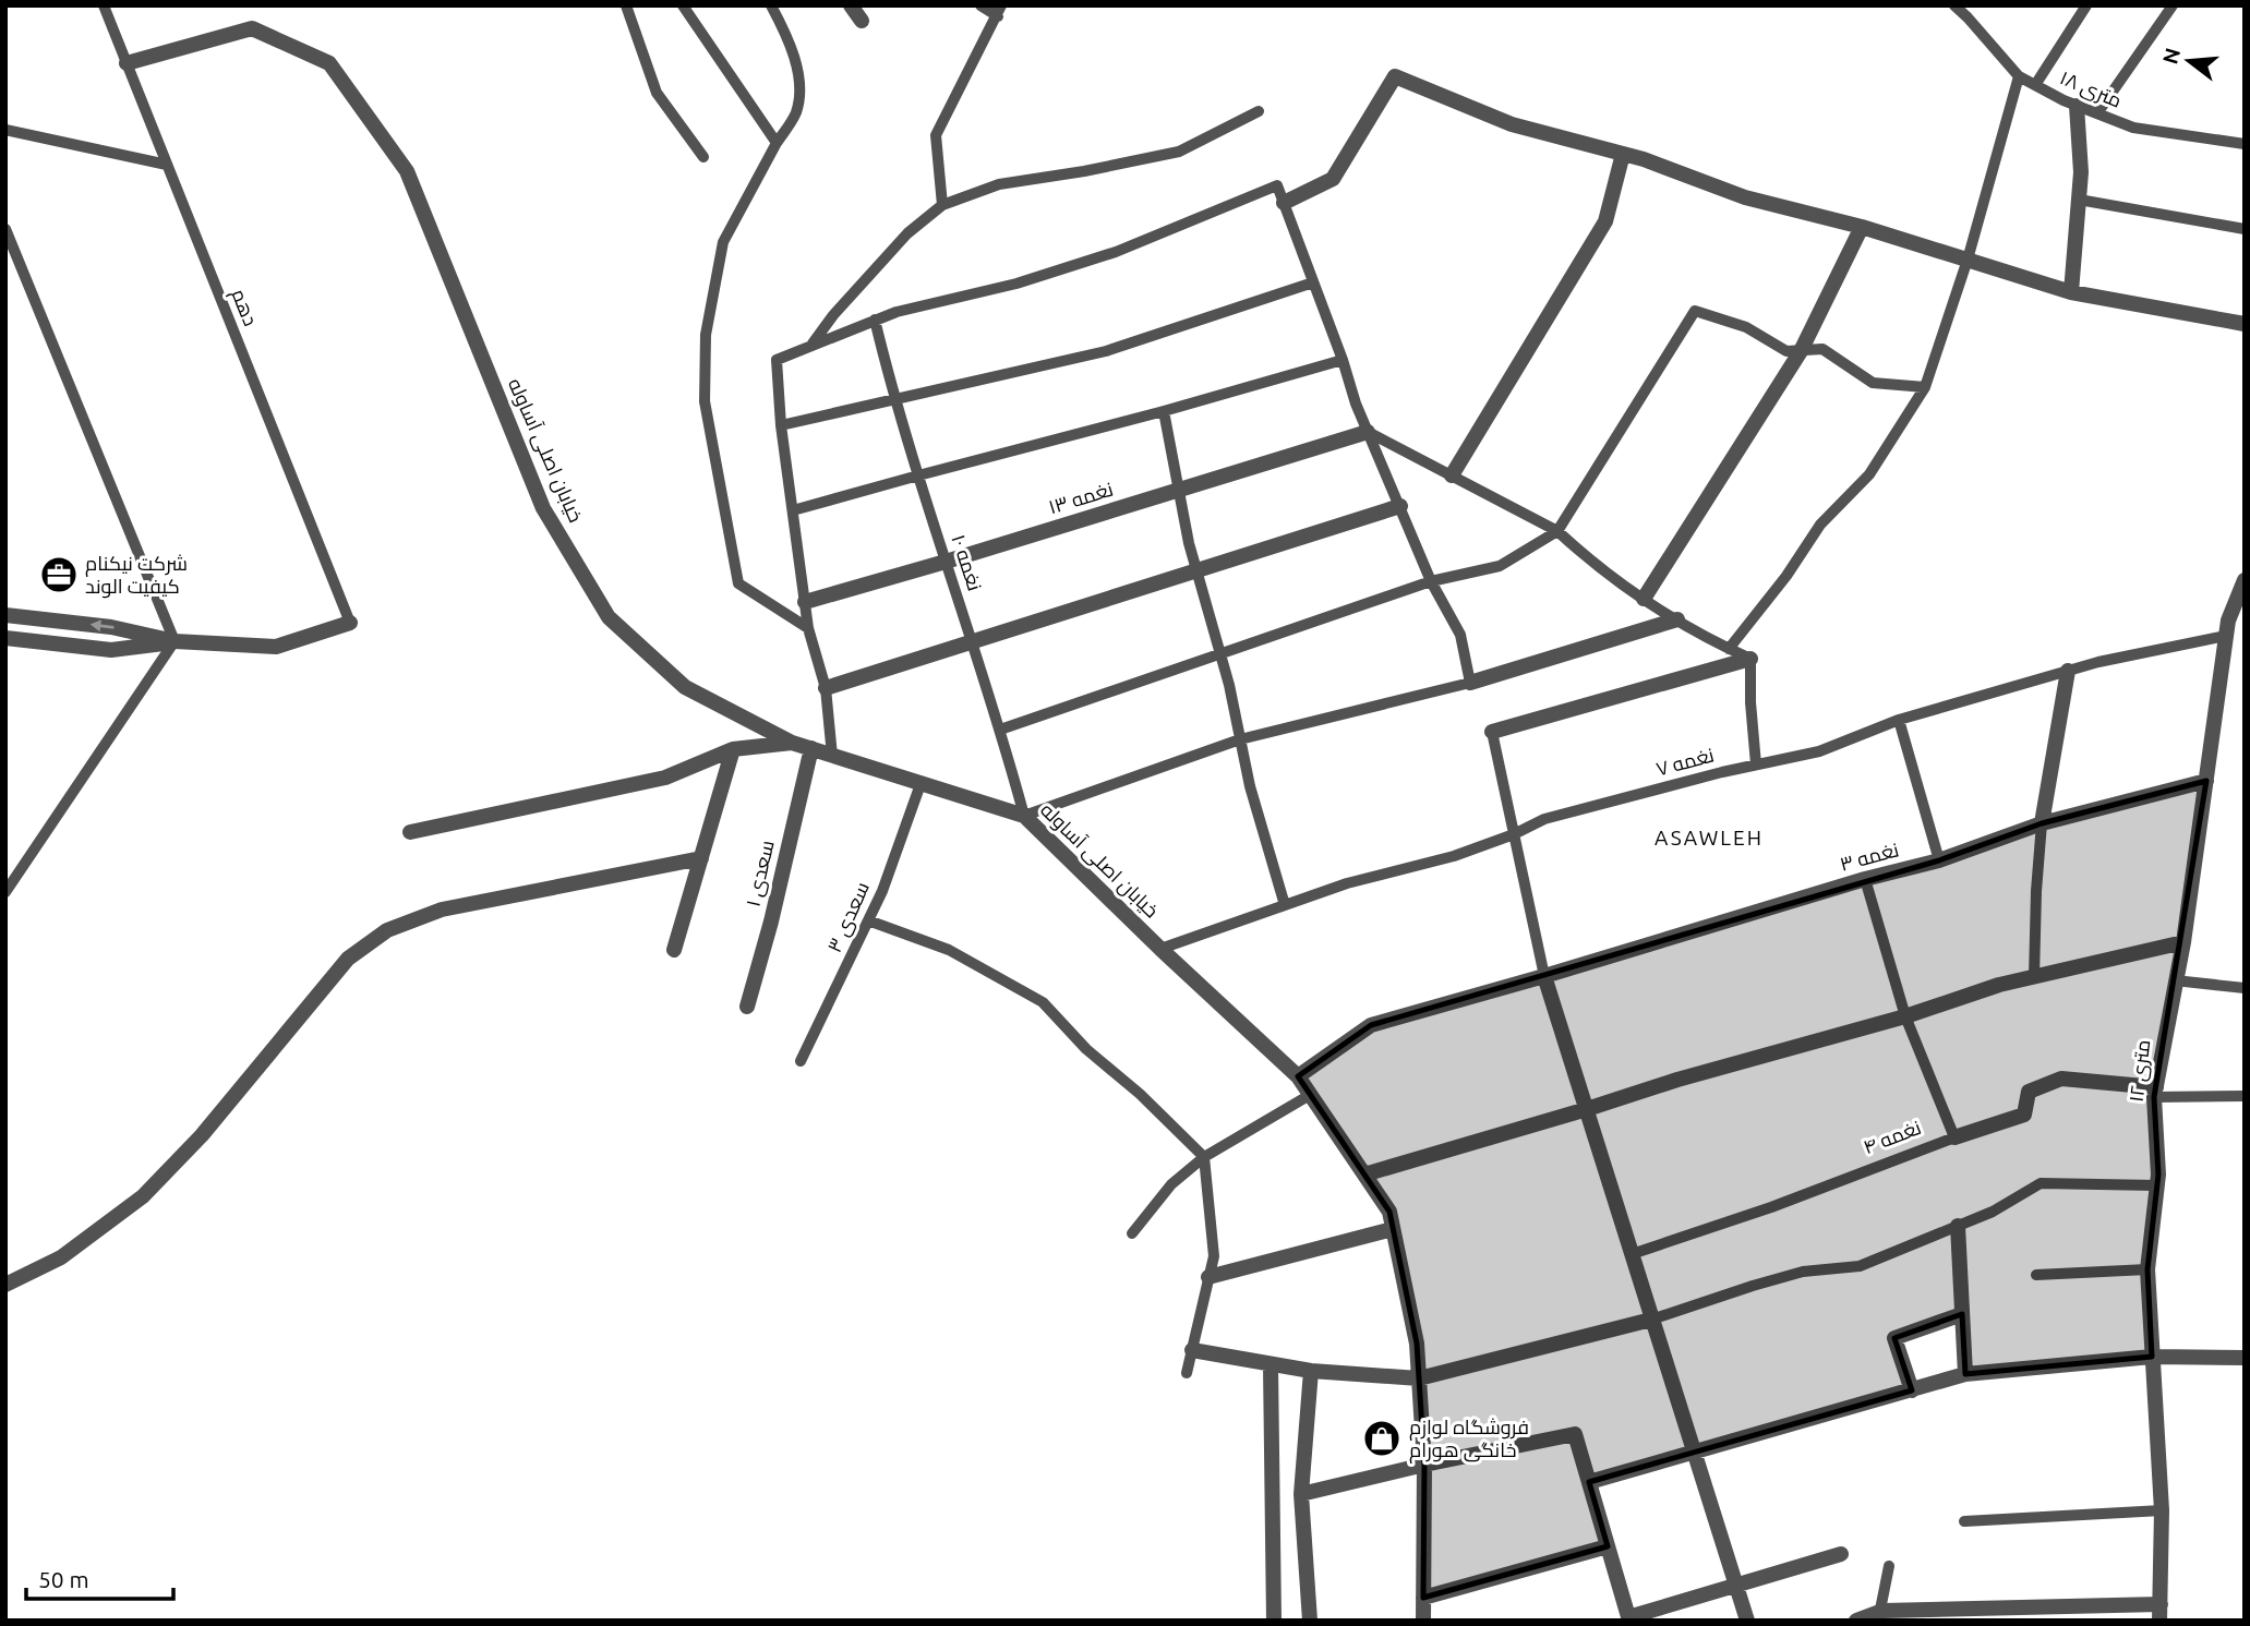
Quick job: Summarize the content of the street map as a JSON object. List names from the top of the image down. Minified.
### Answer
{"streets":{"street":["خیابان اصلی آساوله","نغمه ۱۳","نغمه ۳","سعدی ۱","۱۲ متری","نغمه ۴"],"lane":["۱۸ متری","دهم","نغمه ۱۰","نغمه ۷","سعدی ۳"]},"crossings":[["دهم","خیابان اصلی آساوله"],["خیابان اصلی آساوله","نغمه ۱۰"],["خیابان اصلی آساوله","نغمه ۷"],["خیابان اصلی آساوله","سعدی ۱"],["خیابان اصلی آساوله","سعدی ۳"],["نغمه ۱۳","نغمه ۱۰"],["نغمه ۷","۱۲ متری"],["نغمه ۳","۱۲ متری"],["۱۲ متری","نغمه ۴"]],"districts":["ASAWLEH"],"places":{"office":["شرکت نیکنام کیفیت الوند"],"shop":["فروشگاه لوازم خانگی هورام"]},"scale_bar":"50 m","north":"left"}
